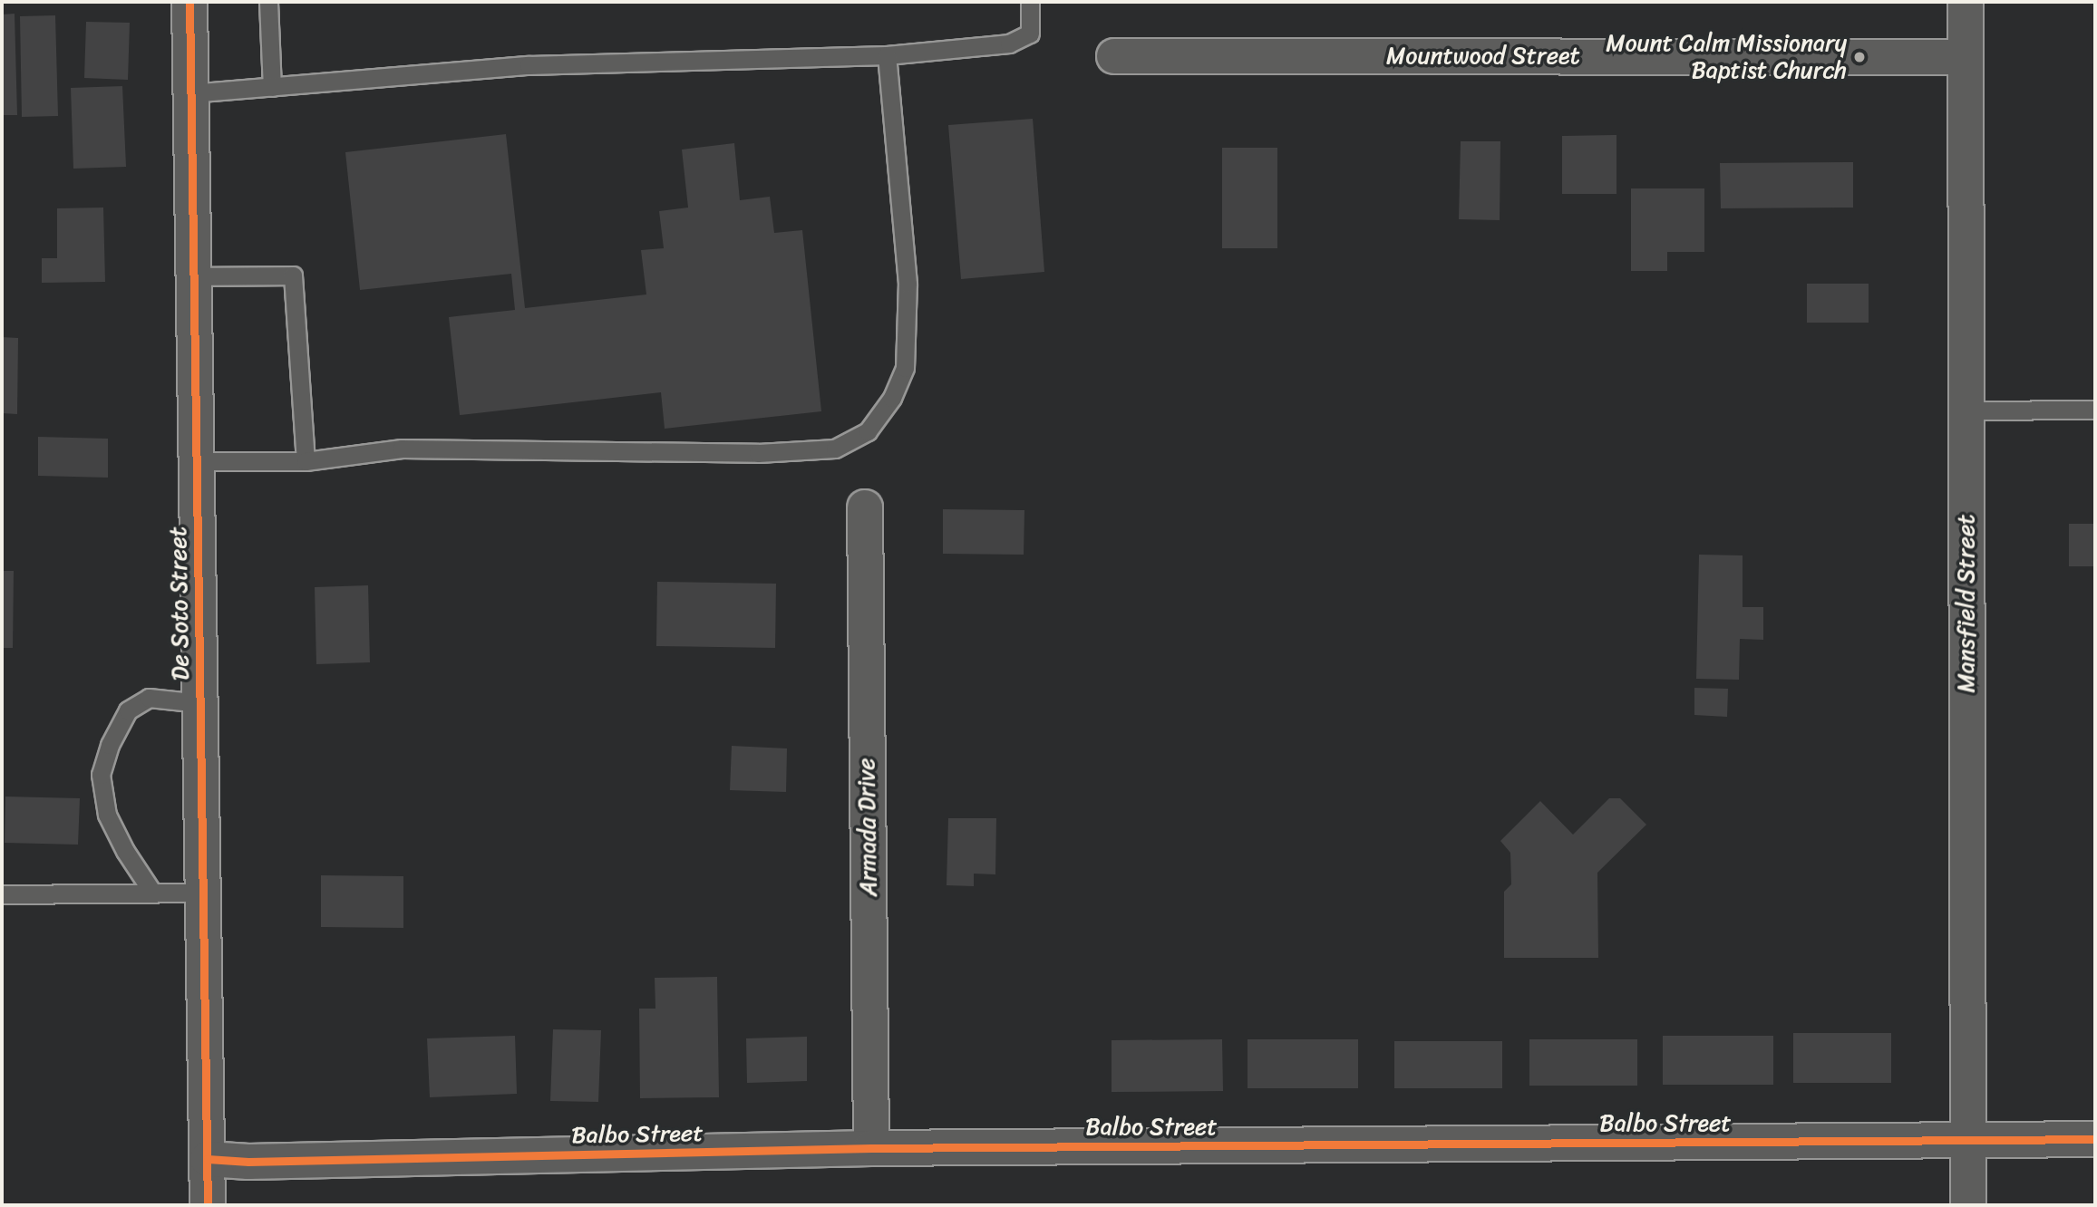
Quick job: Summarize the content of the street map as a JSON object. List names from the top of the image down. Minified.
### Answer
{"streets":{"street":["Mountwood Street","De Soto Street","Mansfield Street","Armada Drive","Balbo Street"]},"crossings":[["Mountwood Street","Mansfield Street"],["De Soto Street","Balbo Street"],["Mansfield Street","Balbo Street"],["Armada Drive","Balbo Street"]],"places":["Mount Calm Missionary Baptist Church"]}
